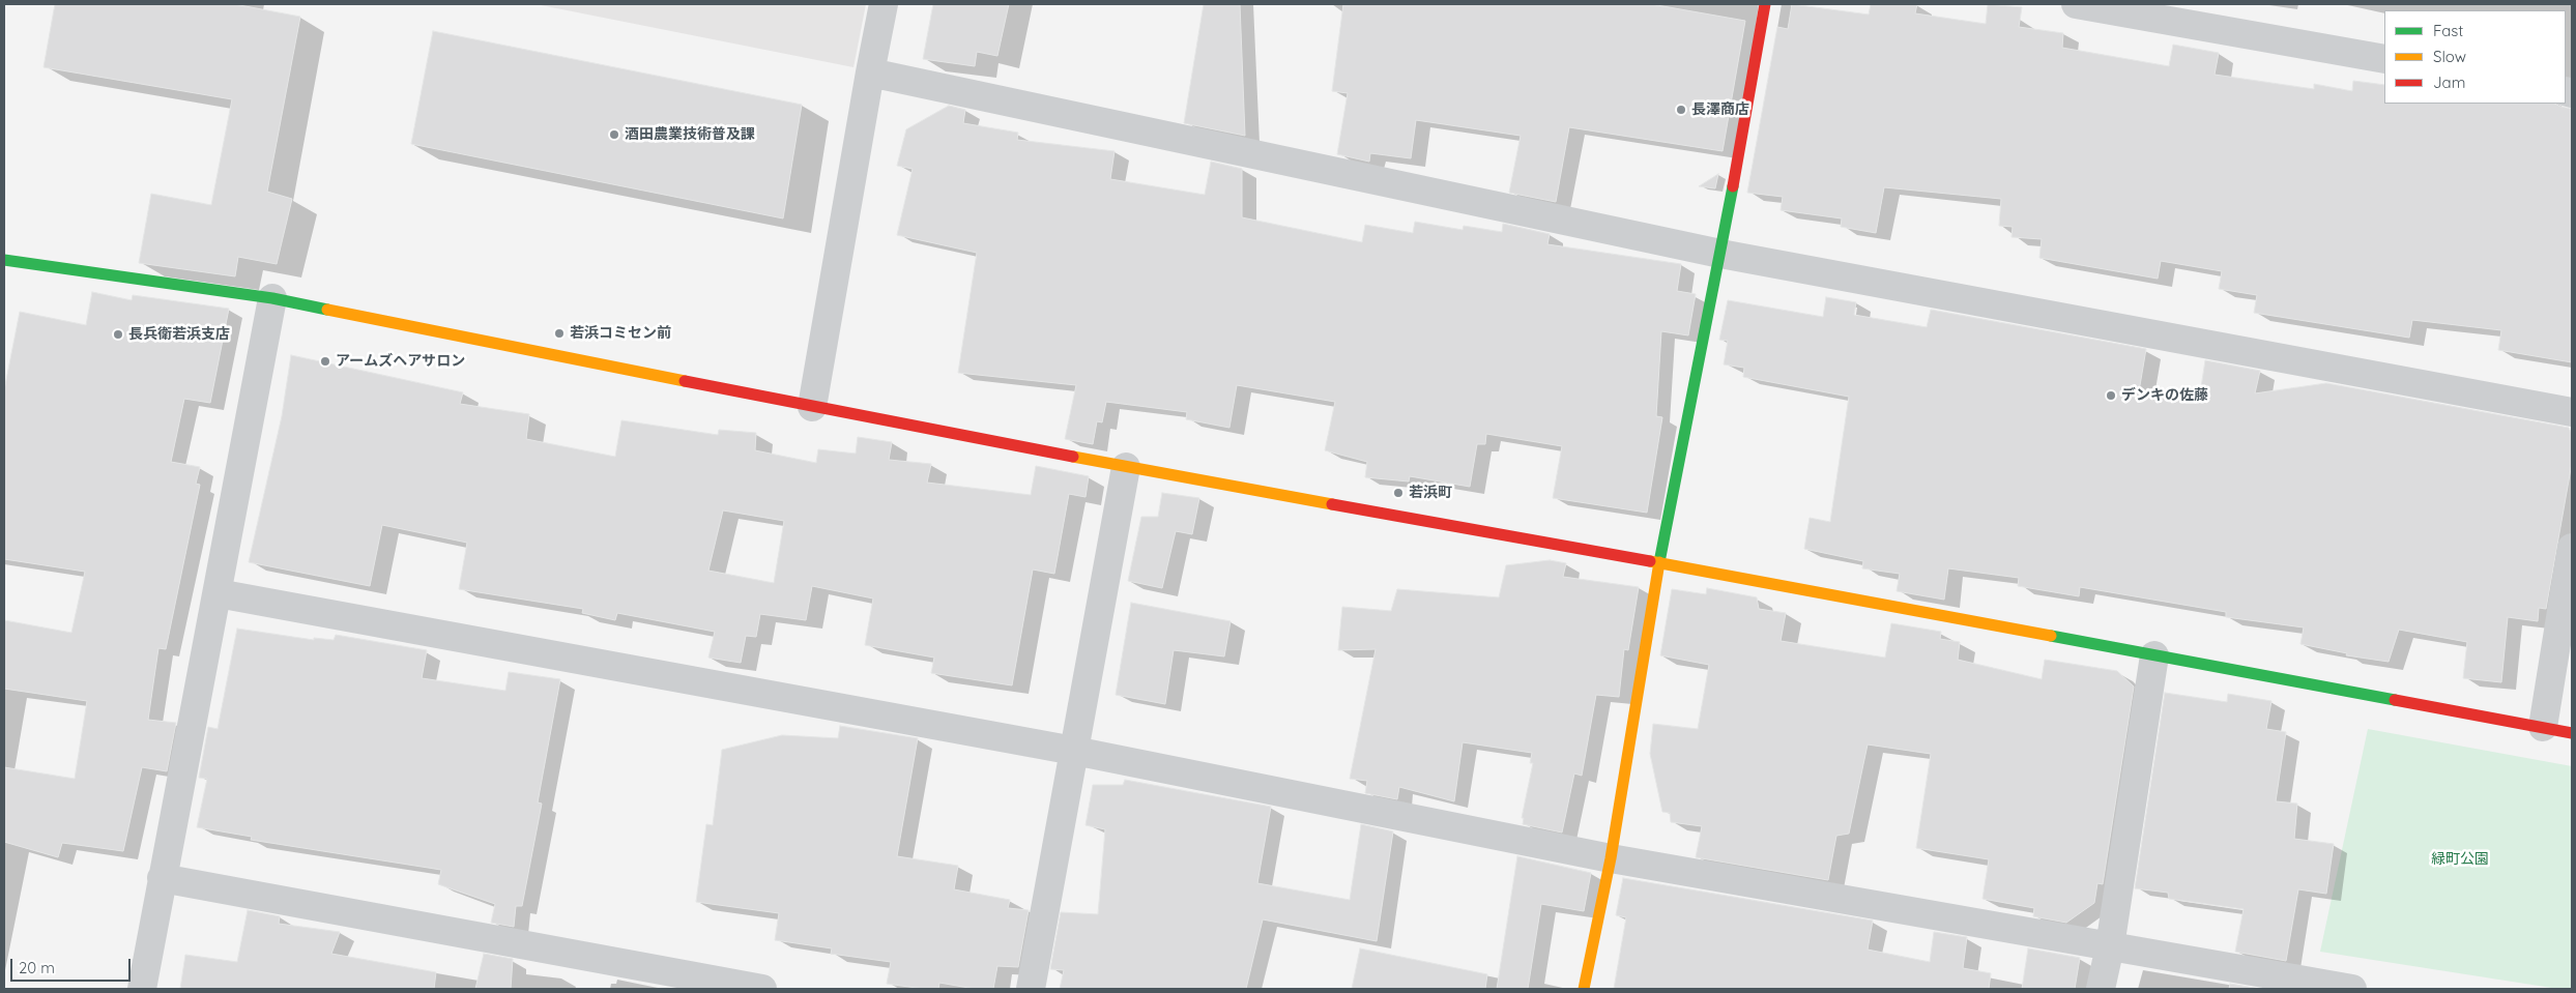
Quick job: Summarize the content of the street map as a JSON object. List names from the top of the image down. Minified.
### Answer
{"parks":["緑町公園"],"places":["長澤商店","酒田農業技術普及課","若浜コミセン前","長兵衛若浜支店","アームズヘアサロン","デンキの佐藤","若浜町"],"legend":["Fast","Slow","Jam"],"scale_bar":"20 m"}
